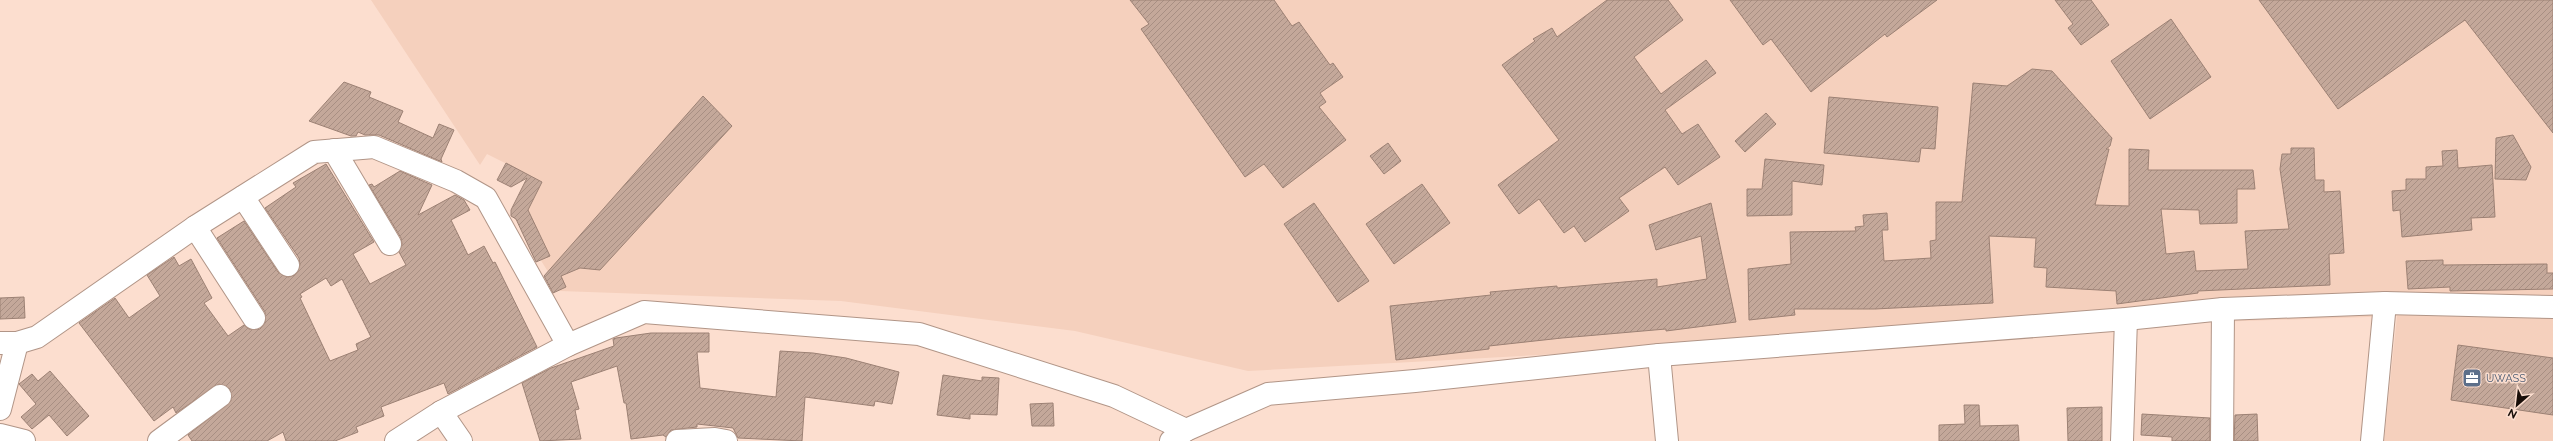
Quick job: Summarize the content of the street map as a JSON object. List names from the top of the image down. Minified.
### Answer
{"places":{"office":["UWASS"]},"north":"bottom left"}
